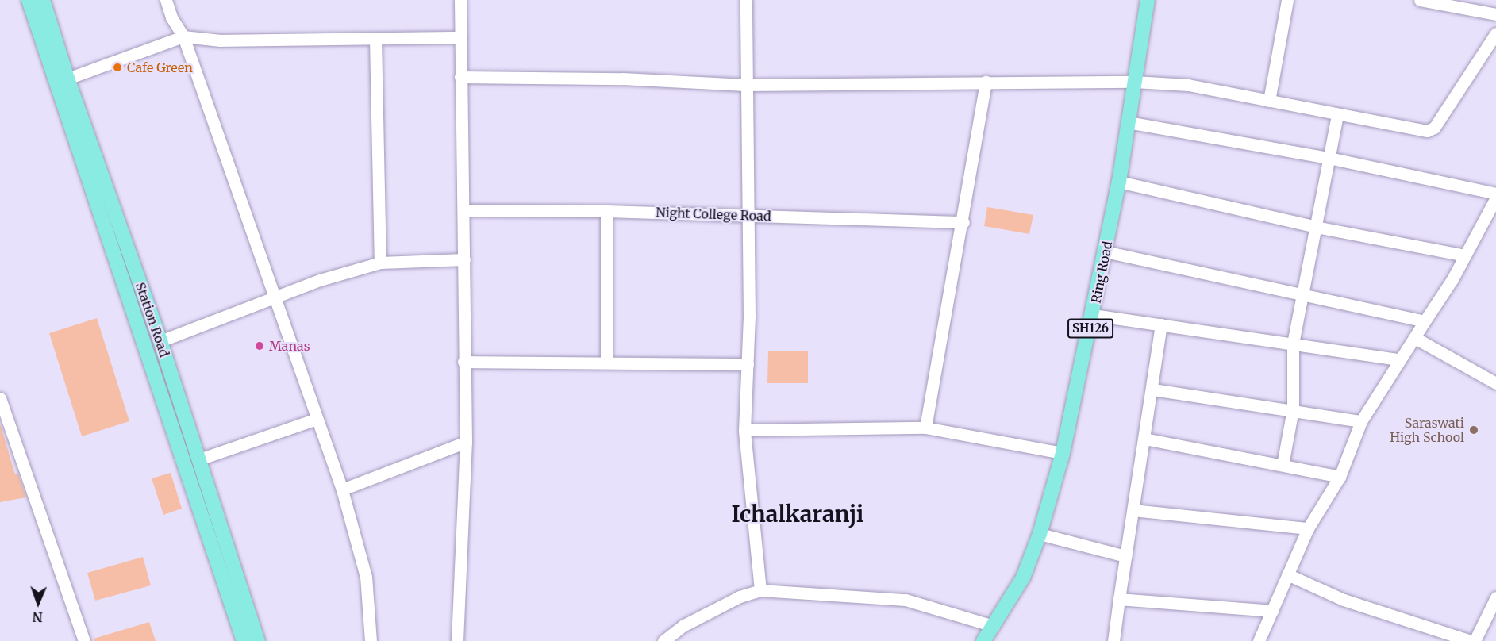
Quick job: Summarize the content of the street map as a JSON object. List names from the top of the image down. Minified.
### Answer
{"streets":{"main road":["Ring Road","Station Road","SH126"],"street":["Night College Road"]},"districts":["Ichalkaranji"],"places":["Cafe Green","Manas","Saraswati High School"],"north":"bottom"}
